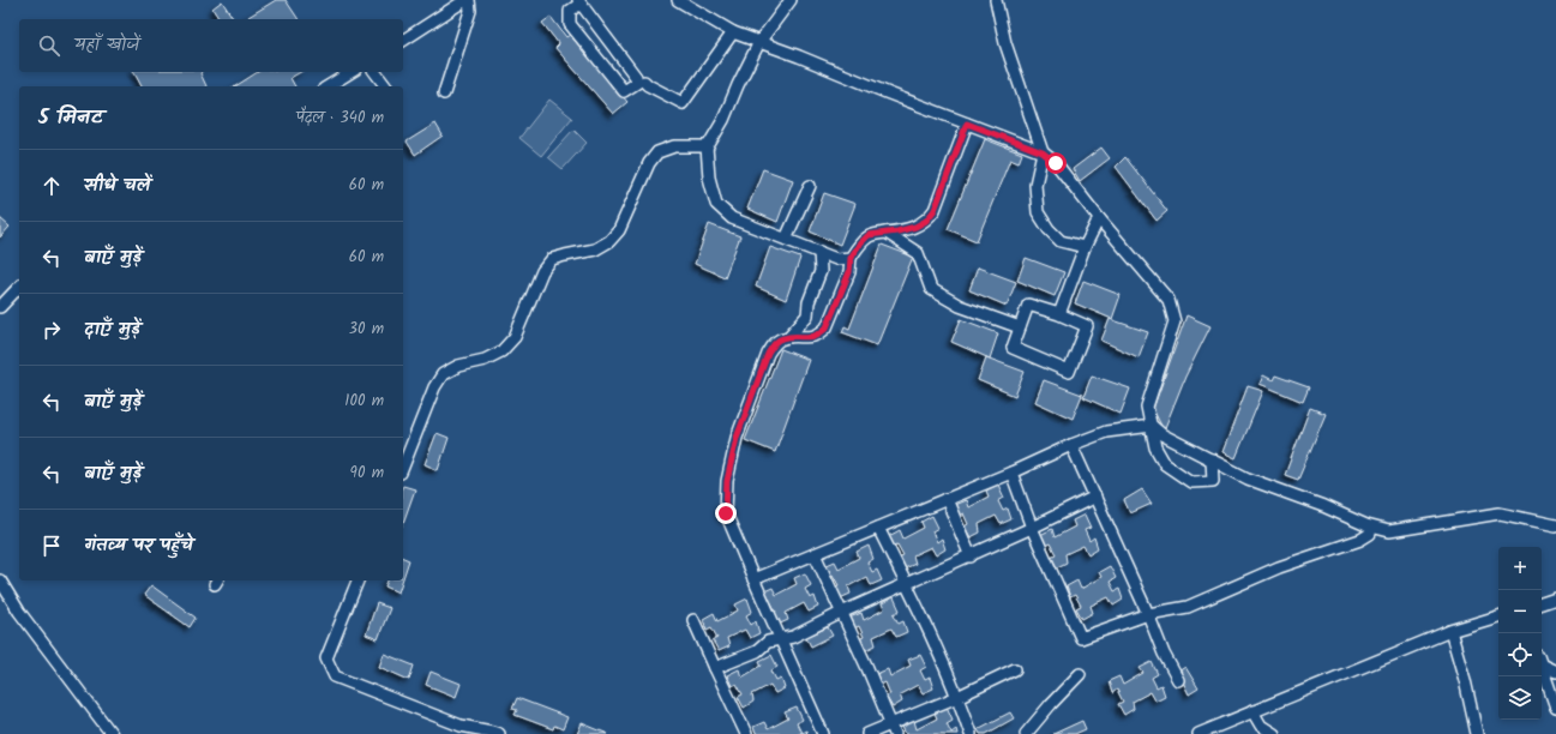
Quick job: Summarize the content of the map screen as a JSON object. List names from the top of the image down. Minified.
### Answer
{"page":{"search":"यहाँ खोजें","heading":["5 मिनट","पैदल · 340 m"],"list":[["सीधे चलें","60 m"],["बाएँ मुड़ें","60 m"],["दाएँ मुड़ें","30 m"],["बाएँ मुड़ें","100 m"],["बाएँ मुड़ें","90 m"],"गंतव्य पर पहुँचे"],"map_buttons":["+","−"]}}
